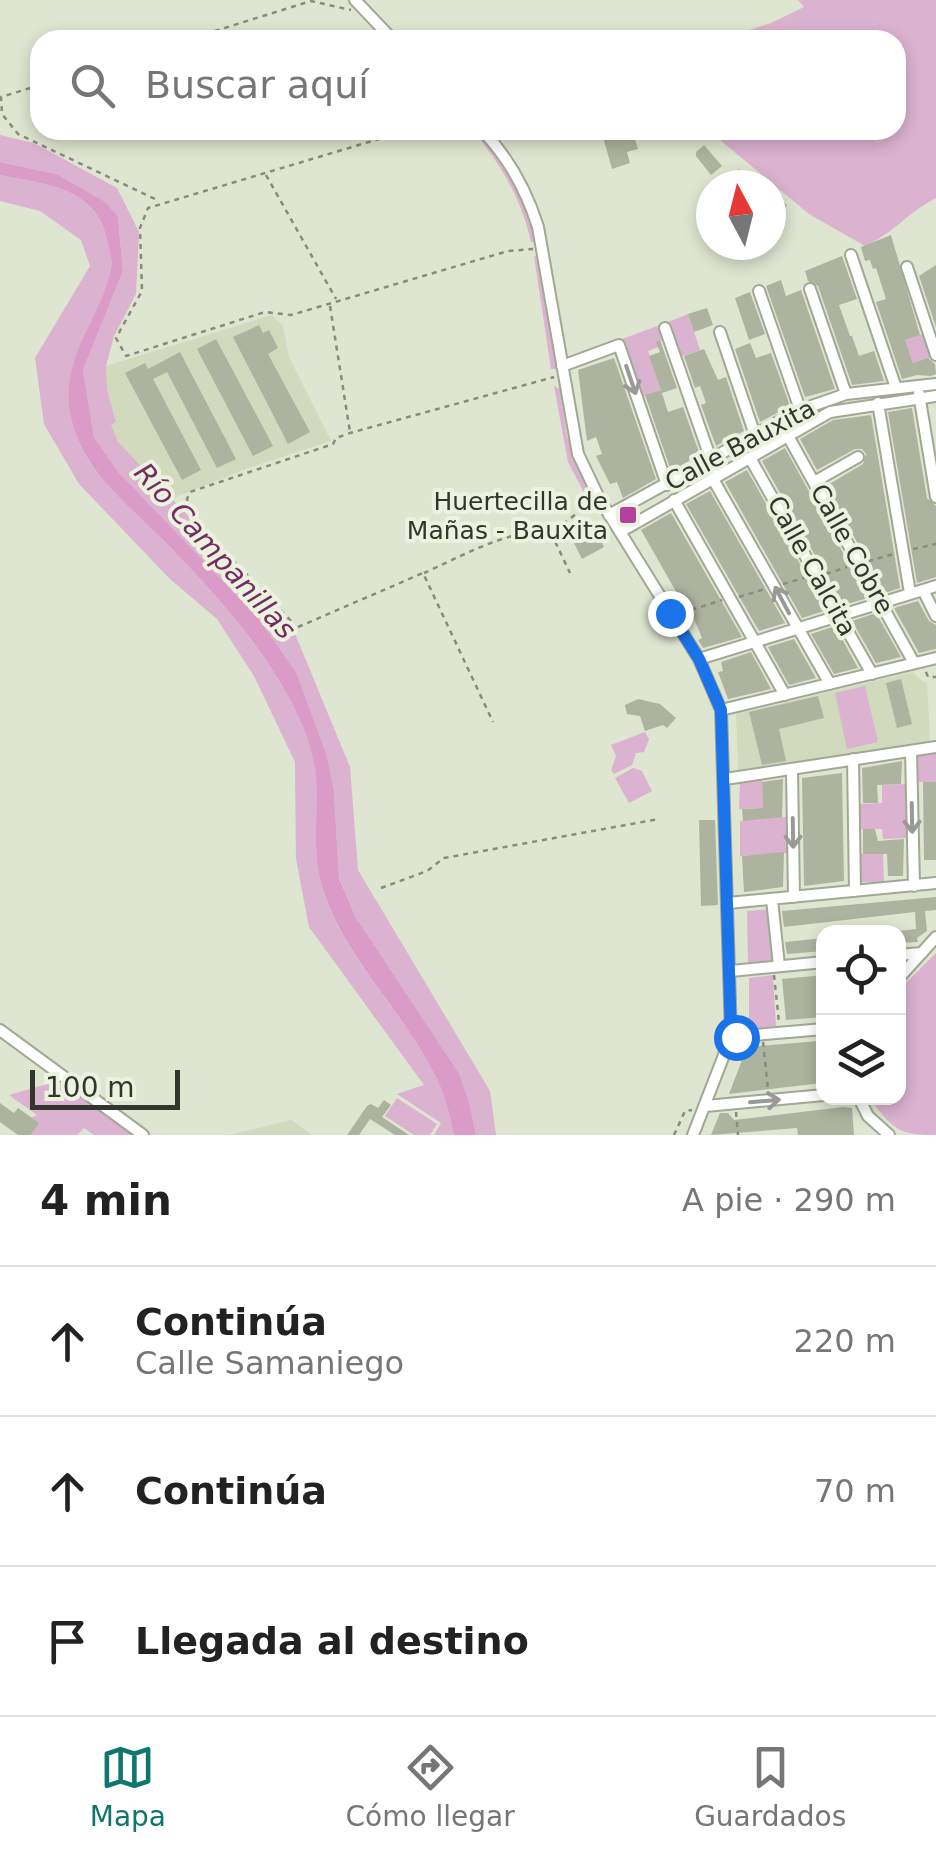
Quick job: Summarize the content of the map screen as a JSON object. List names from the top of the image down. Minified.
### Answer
{"streets":{"street":["Calle Bauxita","Calle Cobre","Calle Calcita"]},"crossings":[["Calle Bauxita","Calle Cobre"],["Calle Bauxita","Calle Calcita"]],"water":["Río Campanillas"],"places":{"transit":["Huertecilla de Mañas - Bauxita"]},"scale_bar":"100 m","north":"top","page":{"search":"Buscar aquí","scale":"100 m","heading":["4 min","A pie · 290 m"],"list":[["Continúa","Calle Samaniego","220 m"],["Continúa","70 m"],"Llegada al destino"],"nav":["Mapa","Cómo llegar","Guardados"]}}
